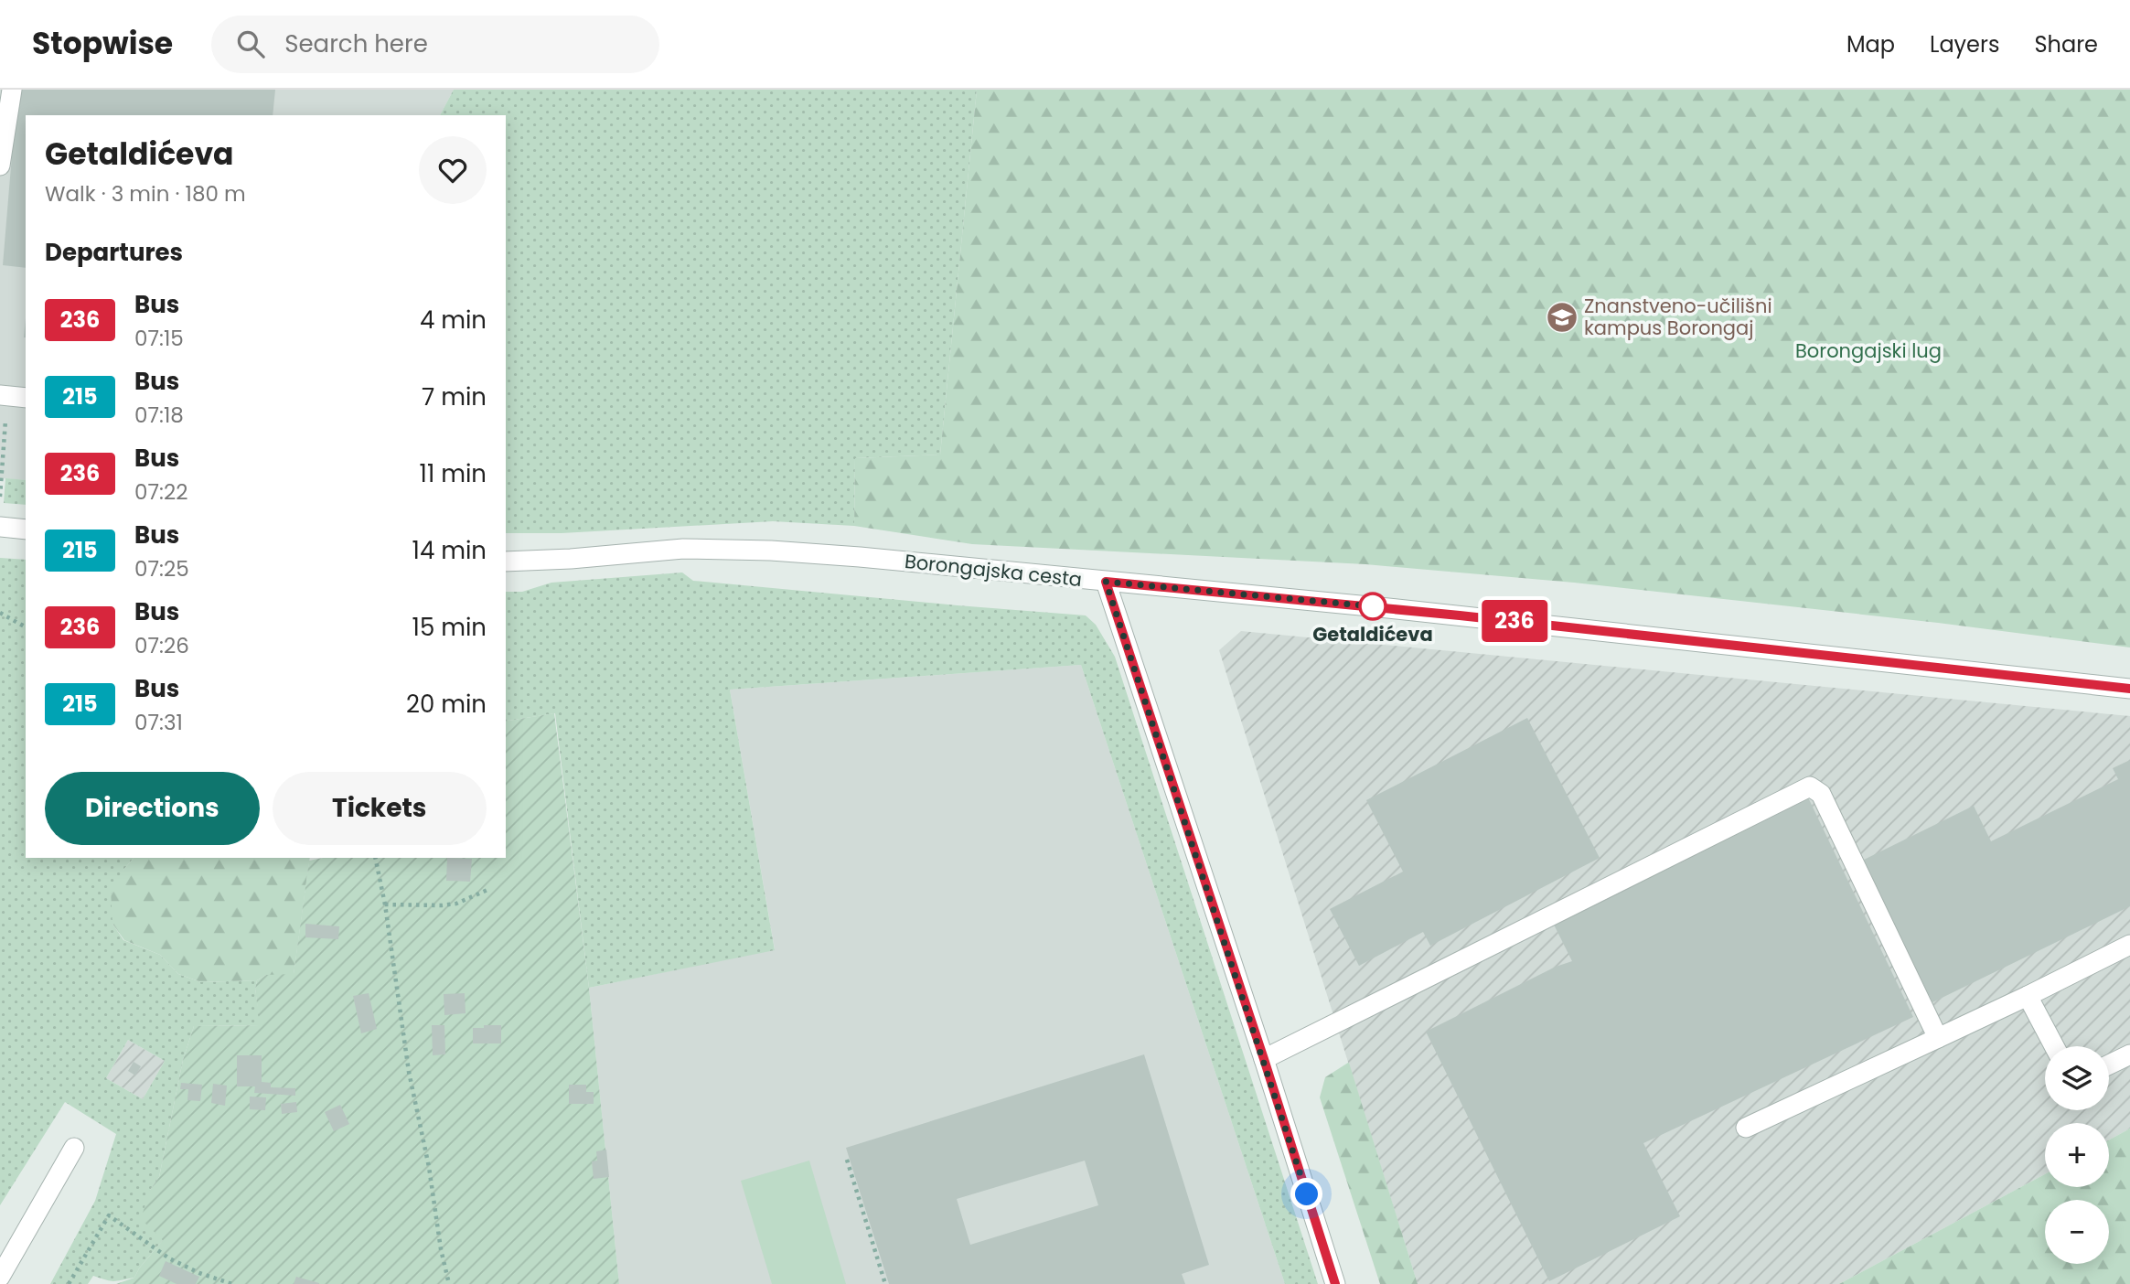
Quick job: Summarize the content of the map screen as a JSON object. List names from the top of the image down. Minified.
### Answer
{"streets":{"street":["Borongajska cesta"]},"parks":["Borongajski lug"],"places":{"school or university":["Znanstveno-učilišni kampus Borongaj"],"other":["Getaldićeva"]},"lines":["bus line 236"],"page":{"header":"Stopwise","search":"Search here","nav":["Map","Layers","Share"],"on_map":"236","heading":[["Getaldićeva","Walk · 3 min · 180 m"],"Departures"],"list":[{"mark":"236","name":"Bus","note":"07:15","value":"4 min"},{"mark":"215","name":"Bus","note":"07:18","value":"7 min"},{"mark":"236","name":"Bus","note":"07:22","value":"11 min"},{"mark":"215","name":"Bus","note":"07:25","value":"14 min"},{"mark":"236","name":"Bus","note":"07:26","value":"15 min"},{"mark":"215","name":"Bus","note":"07:31","value":"20 min"}],"buttons":["Directions","Tickets"],"map_buttons":["+","−"]}}
